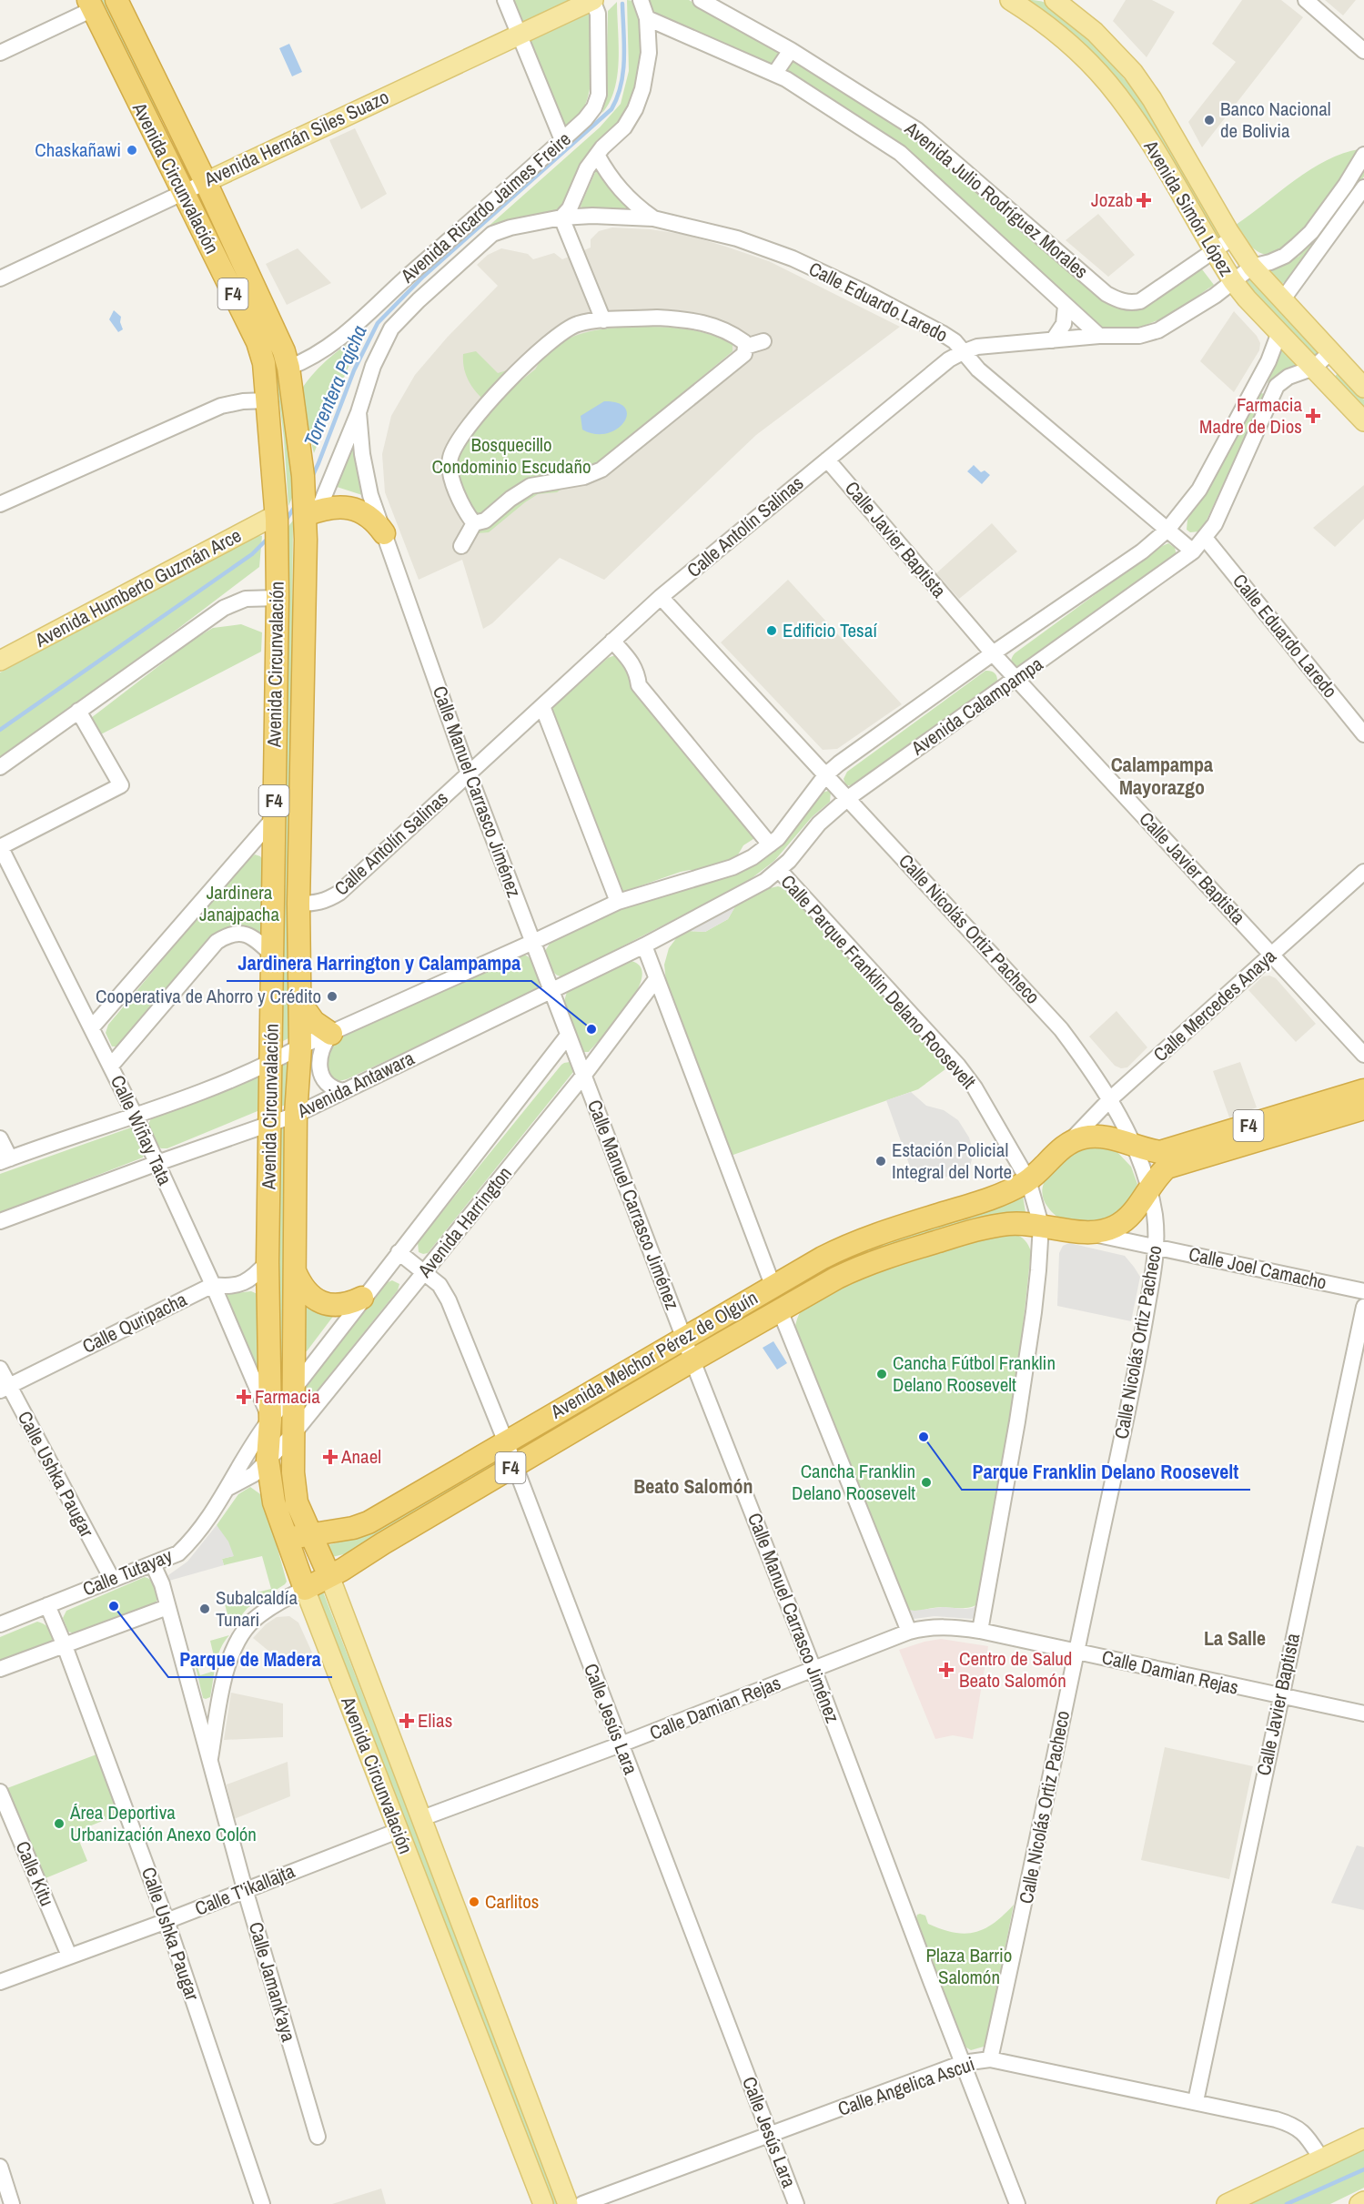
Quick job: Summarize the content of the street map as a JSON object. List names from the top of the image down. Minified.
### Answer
{"streets":{"highway":["Avenida Circunvalación","F4","Avenida Melchor Pérez de Olguín"],"main road":["Avenida Hernán Siles Suazo","Avenida Simón López","Avenida Humberto Guzmán Arce"],"street":["Avenida Julio Rodríguez Morales","Avenida Ricardo Jaimes Freire","Calle Eduardo Laredo","Calle Antolín Salinas","Calle Javier Baptista","Avenida Calampampa","Calle Manuel Carrasco Jiménez","Calle Nicolás Ortiz Pacheco","Calle Parque Franklin Delano Roosevelt","Calle Mercedes Anaya","Avenida Antawara","Calle Wiñay Tata","Avenida Harrington","Calle Joel Camacho","Calle Quripacha","Calle Ushka Paugar","Calle Tutayay","Calle Damian Rejas","Calle Jesús Lara","Calle Kitu","Calle T'ikallajta","Calle Jamank'aya","Calle Angelica Ascui"]},"crossings":[["Avenida Hernán Siles Suazo","Avenida Circunvalación"],["Avenida Hernán Siles Suazo","Avenida Ricardo Jaimes Freire"],["Avenida Circunvalación","Avenida Ricardo Jaimes Freire"],["Avenida Circunvalación","Calle Antolín Salinas"],["Avenida Circunvalación","Avenida Humberto Guzmán Arce"],["Avenida Circunvalación","Avenida Antawara"],["Avenida Circunvalación","Calle Wiñay Tata"],["Avenida Circunvalación","Avenida Harrington"],["Avenida Circunvalación","Calle Quripacha"],["Avenida Circunvalación","Avenida Melchor Pérez de Olguín"],["Avenida Circunvalación","Calle Tutayay"],["Avenida Circunvalación","Calle Damian Rejas"],["Avenida Circunvalación","Calle T'ikallajta"],["Avenida Circunvalación","Calle Jamank'aya"],["Avenida Julio Rodríguez Morales","Avenida Ricardo Jaimes Freire"],["Avenida Julio Rodríguez Morales","Avenida Simón López"],["Avenida Julio Rodríguez Morales","Calle Antolín Salinas"],["Avenida Ricardo Jaimes Freire","Calle Eduardo Laredo"],["Avenida Ricardo Jaimes Freire","Calle Manuel Carrasco Jiménez"],["Avenida Simón López","Calle Antolín Salinas"],["Avenida Simón López","Avenida Calampampa"],["F4","Calle Nicolás Ortiz Pacheco"],["F4","Calle Parque Franklin Delano Roosevelt"],["F4","Calle Mercedes Anaya"],["F4","Calle Joel Camacho"],["F4","Avenida Melchor Pérez de Olguín"],["Calle Eduardo Laredo","Calle Antolín Salinas"],["Calle Eduardo Laredo","Avenida Calampampa"],["Calle Antolín Salinas","Calle Javier Baptista"],["Calle Antolín Salinas","Calle Manuel Carrasco Jiménez"],["Calle Antolín Salinas","Calle Nicolás Ortiz Pacheco"],["Calle Javier Baptista","Avenida Calampampa"],["Calle Javier Baptista","Calle Mercedes Anaya"],["Calle Javier Baptista","Calle Damian Rejas"],["Calle Javier Baptista","Calle Angelica Ascui"],["Avenida Calampampa","Calle Manuel Carrasco Jiménez"],["Avenida Calampampa","Calle Nicolás Ortiz Pacheco"],["Avenida Calampampa","Calle Parque Franklin Delano Roosevelt"],["Avenida Calampampa","Avenida Antawara"],["Calle Manuel Carrasco Jiménez","Avenida Antawara"],["Calle Manuel Carrasco Jiménez","Avenida Harrington"],["Calle Manuel Carrasco Jiménez","Avenida Melchor Pérez de Olguín"],["Calle Manuel Carrasco Jiménez","Calle Damian Rejas"],["Calle Manuel Carrasco Jiménez","Calle Angelica Ascui"],["Calle Nicolás Ortiz Pacheco","Calle Parque Franklin Delano Roosevelt"],["Calle Nicolás Ortiz Pacheco","Calle Mercedes Anaya"],["Calle Nicolás Ortiz Pacheco","Calle Joel Camacho"],["Calle Nicolás Ortiz Pacheco","Avenida Melchor Pérez de Olguín"],["Calle Nicolás Ortiz Pacheco","Calle Damian Rejas"],["Calle Nicolás Ortiz Pacheco","Calle Angelica Ascui"],["Calle Parque Franklin Delano Roosevelt","Calle Mercedes Anaya"],["Calle Parque Franklin Delano Roosevelt","Calle Joel Camacho"],["Calle Parque Franklin Delano Roosevelt","Avenida Melchor Pérez de Olguín"],["Calle Parque Franklin Delano Roosevelt","Calle Damian Rejas"],["Calle Mercedes Anaya","Calle Joel Camacho"],["Calle Mercedes Anaya","Avenida Melchor Pérez de Olguín"],["Avenida Antawara","Calle Wiñay Tata"],["Calle Wiñay Tata","Avenida Harrington"],["Calle Wiñay Tata","Calle Quripacha"],["Calle Wiñay Tata","Calle Tutayay"],["Avenida Harrington","Calle Tutayay"],["Avenida Harrington","Calle Jesús Lara"],["Calle Joel Camacho","Avenida Melchor Pérez de Olguín"],["Calle Quripacha","Calle Ushka Paugar"],["Avenida Melchor Pérez de Olguín","Calle Jesús Lara"],["Avenida Melchor Pérez de Olguín","Calle Jamank'aya"],["Calle Ushka Paugar","Calle Tutayay"],["Calle Ushka Paugar","Calle T'ikallajta"],["Calle Tutayay","Calle Jamank'aya"],["Calle Damian Rejas","Calle Jesús Lara"],["Calle Jesús Lara","Calle Angelica Ascui"],["Calle Kitu","Calle T'ikallajta"],["Calle T'ikallajta","Calle Jamank'aya"]],"districts":["Calampampa Mayorazgo","Beato Salomón","La Salle"],"water":["Torrentera Pajcha"],"parks":["Bosquecillo Condominio Escudaño","Jardinera Janajpacha","Plaza Barrio Salomón"],"places":{"other":["Banco Nacional de Bolivia","Chaskañawi","Edificio Tesaí","Cooperativa de Ahorro y Crédito","Jardinera Harrington y Calampampa","Estación Policial Integral del Norte","Cancha Fútbol Franklin Delano Roosevelt","Parque Franklin Delano Roosevelt","Cancha Franklin Delano Roosevelt","Parque de Madera","Subalcaldía Tunari","Área Deportiva Urbanización Anexo Colón","Carlitos"],"health":["Jozab","Farmacia Madre de Dios","Farmacia","Anael","Centro de Salud Beato Salomón","Elias"]}}
